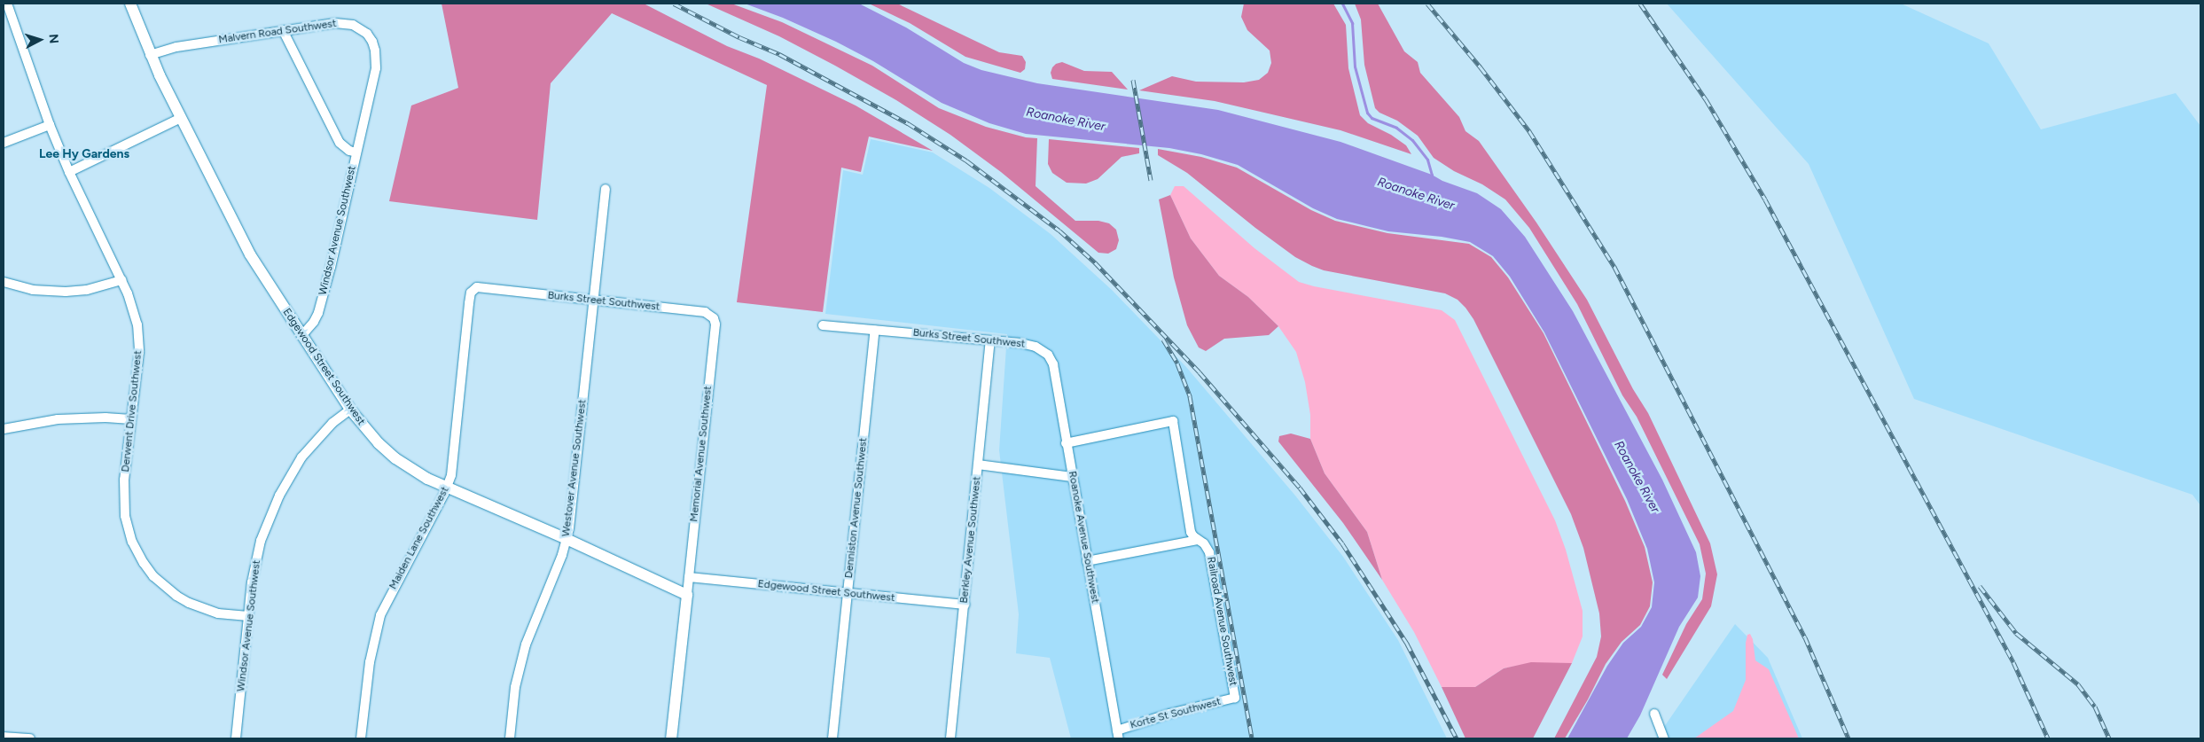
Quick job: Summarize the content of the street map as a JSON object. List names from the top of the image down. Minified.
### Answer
{"streets":{"street":["Malvern Road Southwest","Windsor Avenue Southwest","Burks Street Southwest","Edgewood Street Southwest","Derwent Drive Southwest","Memorial Avenue Southwest","Westover Avenue Southwest","Denniston Avenue Southwest","Roanoke Avenue Southwest","Maiden Lane Southwest","Berkley Avenue Southwest","Railroad Avenue Southwest","Korte St Southwest"]},"crossings":[["Malvern Road Southwest","Windsor Avenue Southwest"],["Malvern Road Southwest","Edgewood Street Southwest"],["Windsor Avenue Southwest","Edgewood Street Southwest"],["Windsor Avenue Southwest","Derwent Drive Southwest"],["Burks Street Southwest","Memorial Avenue Southwest"],["Burks Street Southwest","Westover Avenue Southwest"],["Burks Street Southwest","Denniston Avenue Southwest"],["Burks Street Southwest","Roanoke Avenue Southwest"],["Burks Street Southwest","Maiden Lane Southwest"],["Burks Street Southwest","Berkley Avenue Southwest"],["Burks Street Southwest","Railroad Avenue Southwest"],["Edgewood Street Southwest","Memorial Avenue Southwest"],["Edgewood Street Southwest","Westover Avenue Southwest"],["Edgewood Street Southwest","Denniston Avenue Southwest"],["Edgewood Street Southwest","Maiden Lane Southwest"],["Edgewood Street Southwest","Berkley Avenue Southwest"],["Roanoke Avenue Southwest","Railroad Avenue Southwest"],["Roanoke Avenue Southwest","Korte St Southwest"],["Railroad Avenue Southwest","Korte St Southwest"]],"districts":["Lee Hy Gardens"],"water":["Roanoke River"],"north":"right"}
